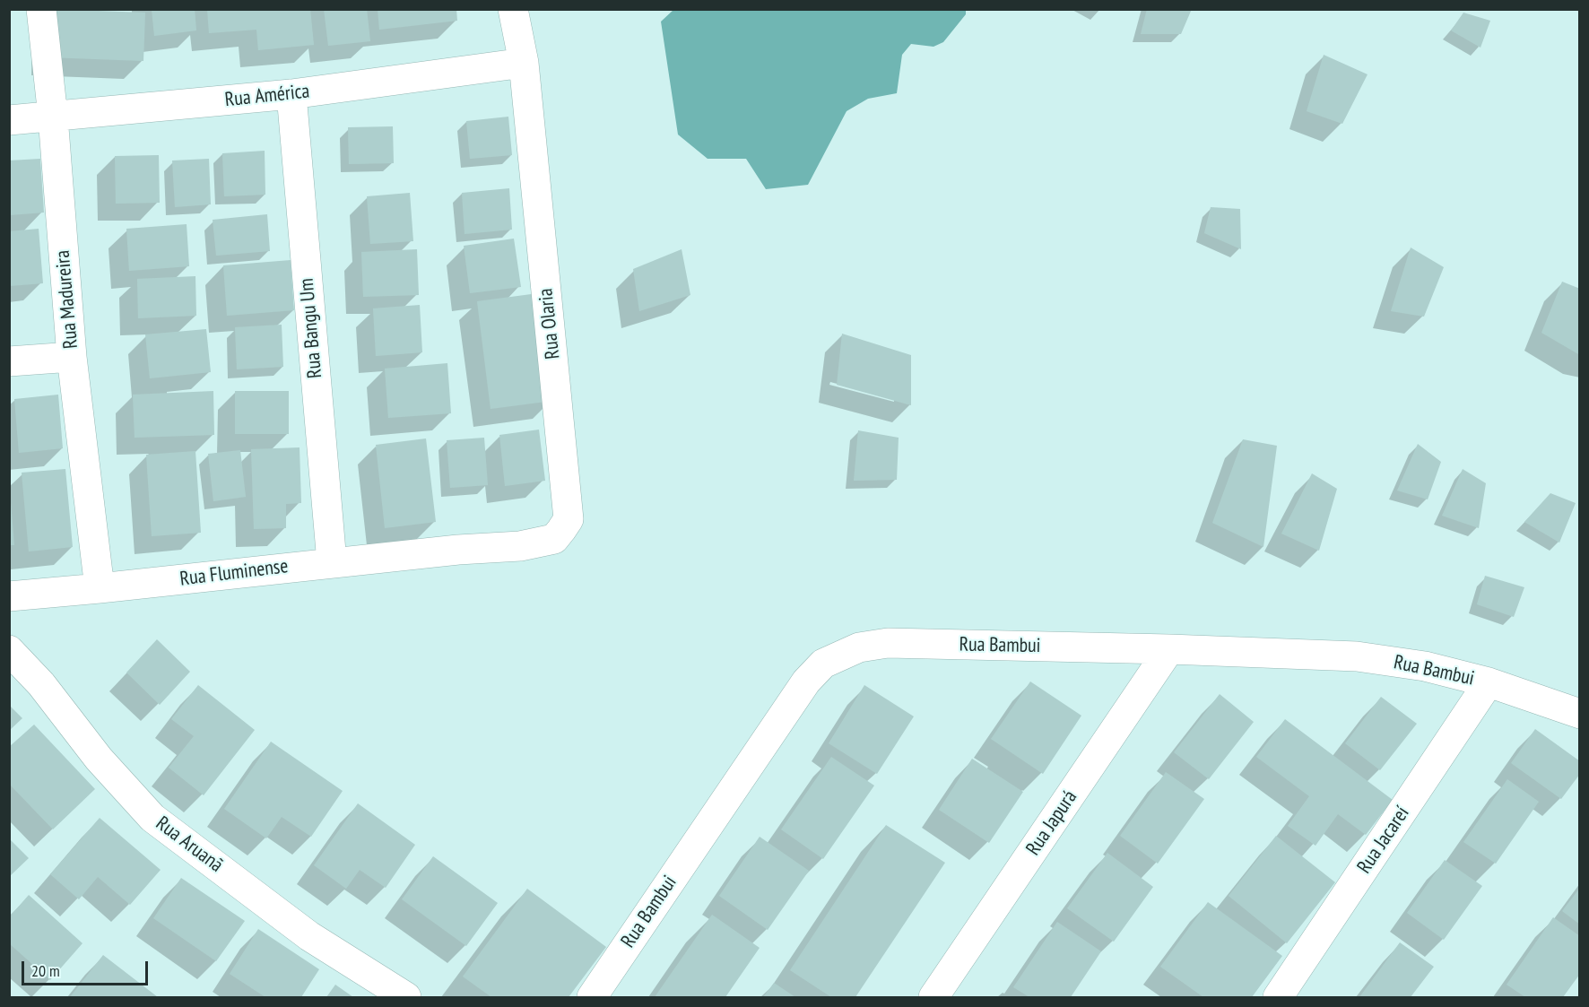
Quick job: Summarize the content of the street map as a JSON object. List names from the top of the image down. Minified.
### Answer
{"streets":{"street":["Rua América","Rua Madureira","Rua Olaria","Rua Bangu Um","Rua Fluminense","Rua Bambui","Rua Japurá","Rua Jacareí","Rua Aruanã"]},"crossings":[["Rua América","Rua Madureira"],["Rua América","Rua Olaria"],["Rua América","Rua Bangu Um"],["Rua Madureira","Rua Fluminense"],["Rua Olaria","Rua Fluminense"],["Rua Bangu Um","Rua Fluminense"],["Rua Bambui","Rua Japurá"],["Rua Bambui","Rua Jacareí"]],"scale_bar":"20 m"}
